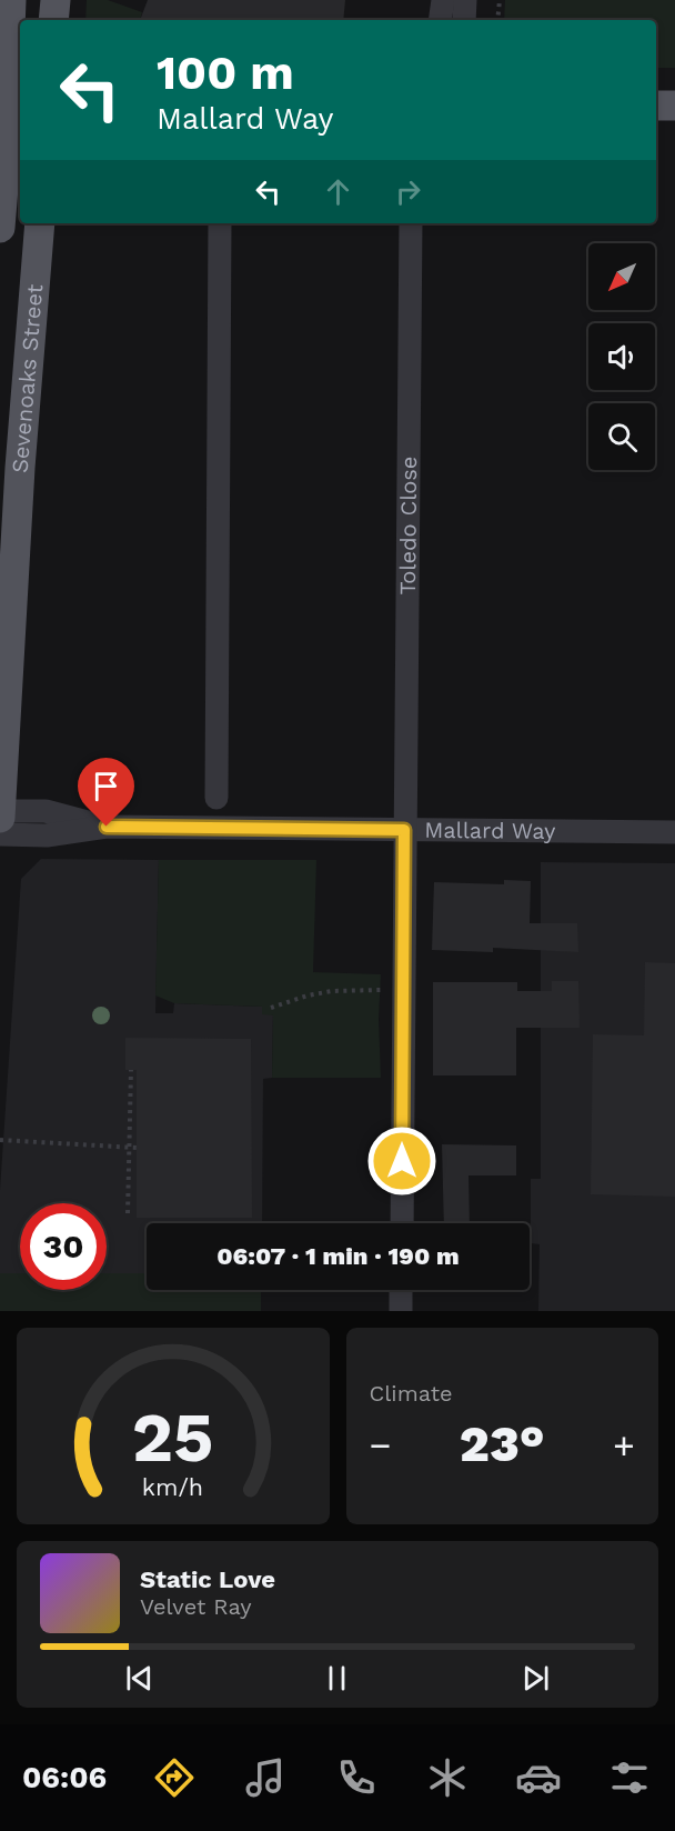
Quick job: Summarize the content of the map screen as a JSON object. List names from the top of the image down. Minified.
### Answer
{"streets":{"main road":["Sevenoaks Street"],"street":["Toledo Close","Mallard Way"]},"crossings":[["Sevenoaks Street","Mallard Way"],["Toledo Close","Mallard Way"]],"north":"bottom left","page":{"turn":["100 m","Mallard Way"],"limit":"30","trip":"06:07 · 1 min · 190 m","tile":"Climate","heat":["−","23°","+"],"song":["Static Love","Velvet Ray"],"tabs":"06:06","gauge":["25","km/h"]}}
